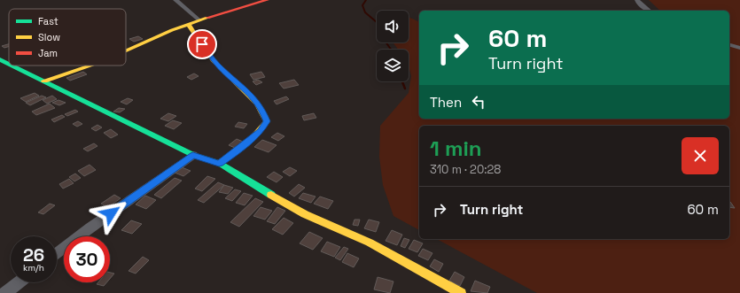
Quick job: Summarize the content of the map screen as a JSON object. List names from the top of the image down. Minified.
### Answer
{"legend":["Fast","Slow","Jam"],"page":{"turn":["60 m","Turn right"],"then":"Then","heading":["1 min","310 m · 20:28"],"list":[{"name":"Turn right","value":"60 m"}],"speed":"26 km/h","limit":"30"}}
